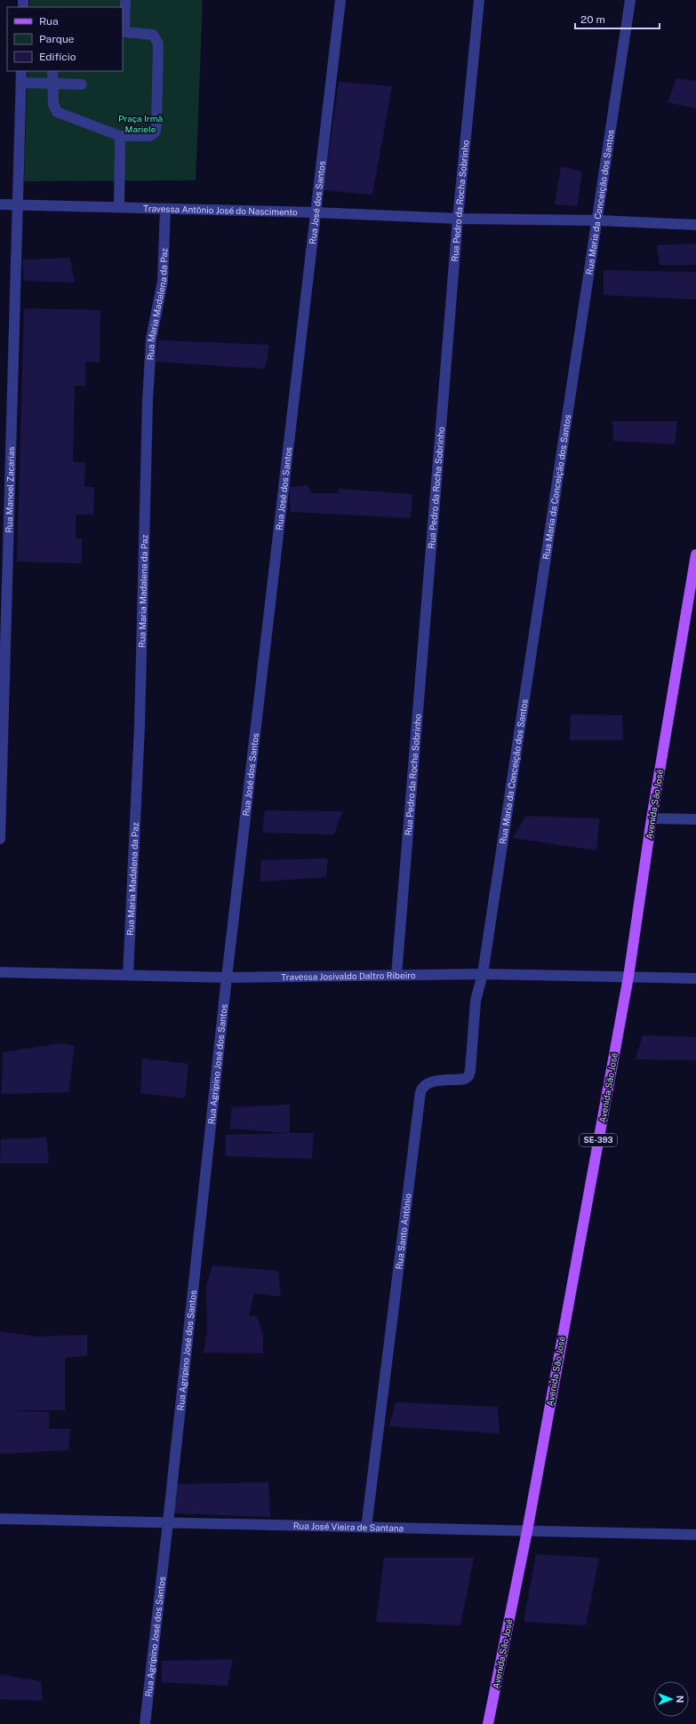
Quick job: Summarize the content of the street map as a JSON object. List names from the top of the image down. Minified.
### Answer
{"streets":{"main road":["Avenida São José","SE-393"],"street":["Rua Pedro da Rocha Sobrinho","Rua José dos Santos","Rua Maria da Conceição dos Santos","Travessa Antônio José do Nascimento","Rua Maria Madalena da Paz","Rua Manoel Zacarias","Travessa Josivaldo Daltro Ribeiro","Rua Agripino José dos Santos","Rua Santo Antônio","Rua José Vieira de Santana"]},"crossings":[["Rua Pedro da Rocha Sobrinho","Travessa Antônio José do Nascimento"],["Rua Pedro da Rocha Sobrinho","Travessa Josivaldo Daltro Ribeiro"],["Rua José dos Santos","Travessa Antônio José do Nascimento"],["Rua José dos Santos","Travessa Josivaldo Daltro Ribeiro"],["Rua José dos Santos","Rua Agripino José dos Santos"],["Rua Maria da Conceição dos Santos","Travessa Antônio José do Nascimento"],["Rua Maria da Conceição dos Santos","Travessa Josivaldo Daltro Ribeiro"],["Rua Maria da Conceição dos Santos","Rua Santo Antônio"],["Travessa Antônio José do Nascimento","Rua Maria Madalena da Paz"],["Travessa Antônio José do Nascimento","Rua Manoel Zacarias"],["Rua Maria Madalena da Paz","Travessa Josivaldo Daltro Ribeiro"],["Avenida São José","Travessa Josivaldo Daltro Ribeiro"],["Avenida São José","Rua José Vieira de Santana"],["Travessa Josivaldo Daltro Ribeiro","Rua Agripino José dos Santos"],["Travessa Josivaldo Daltro Ribeiro","Rua Santo Antônio"],["Rua Agripino José dos Santos","Rua José Vieira de Santana"],["Rua Santo Antônio","Rua José Vieira de Santana"]],"parks":["Praça Irmã Mariele"],"legend":["Rua","Parque","Edifício"],"scale_bar":"20 m","north":"right"}
